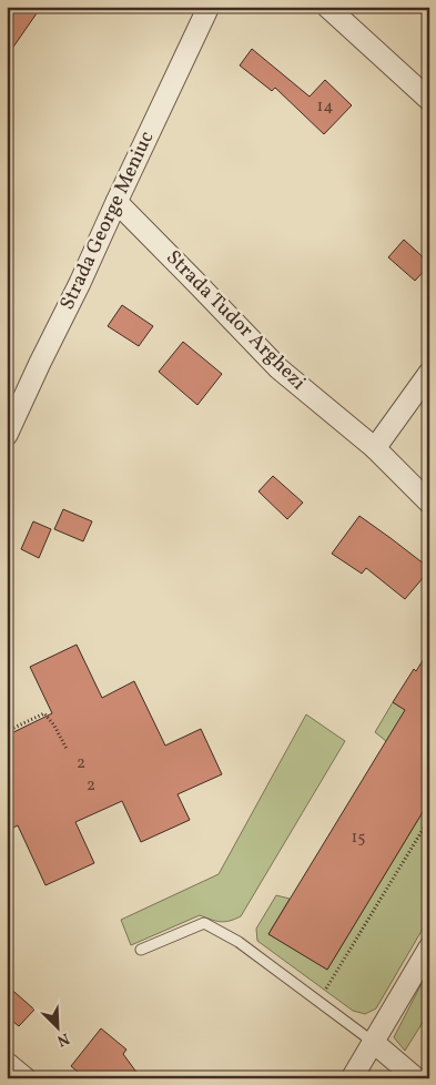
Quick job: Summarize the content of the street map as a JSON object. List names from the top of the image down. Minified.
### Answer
{"streets":{"street":["Strada George Meniuc","Strada Tudor Arghezi"]},"crossings":[["Strada George Meniuc","Strada Tudor Arghezi"]],"house_numbers":["14","2","2","15"],"north":"bottom right"}
